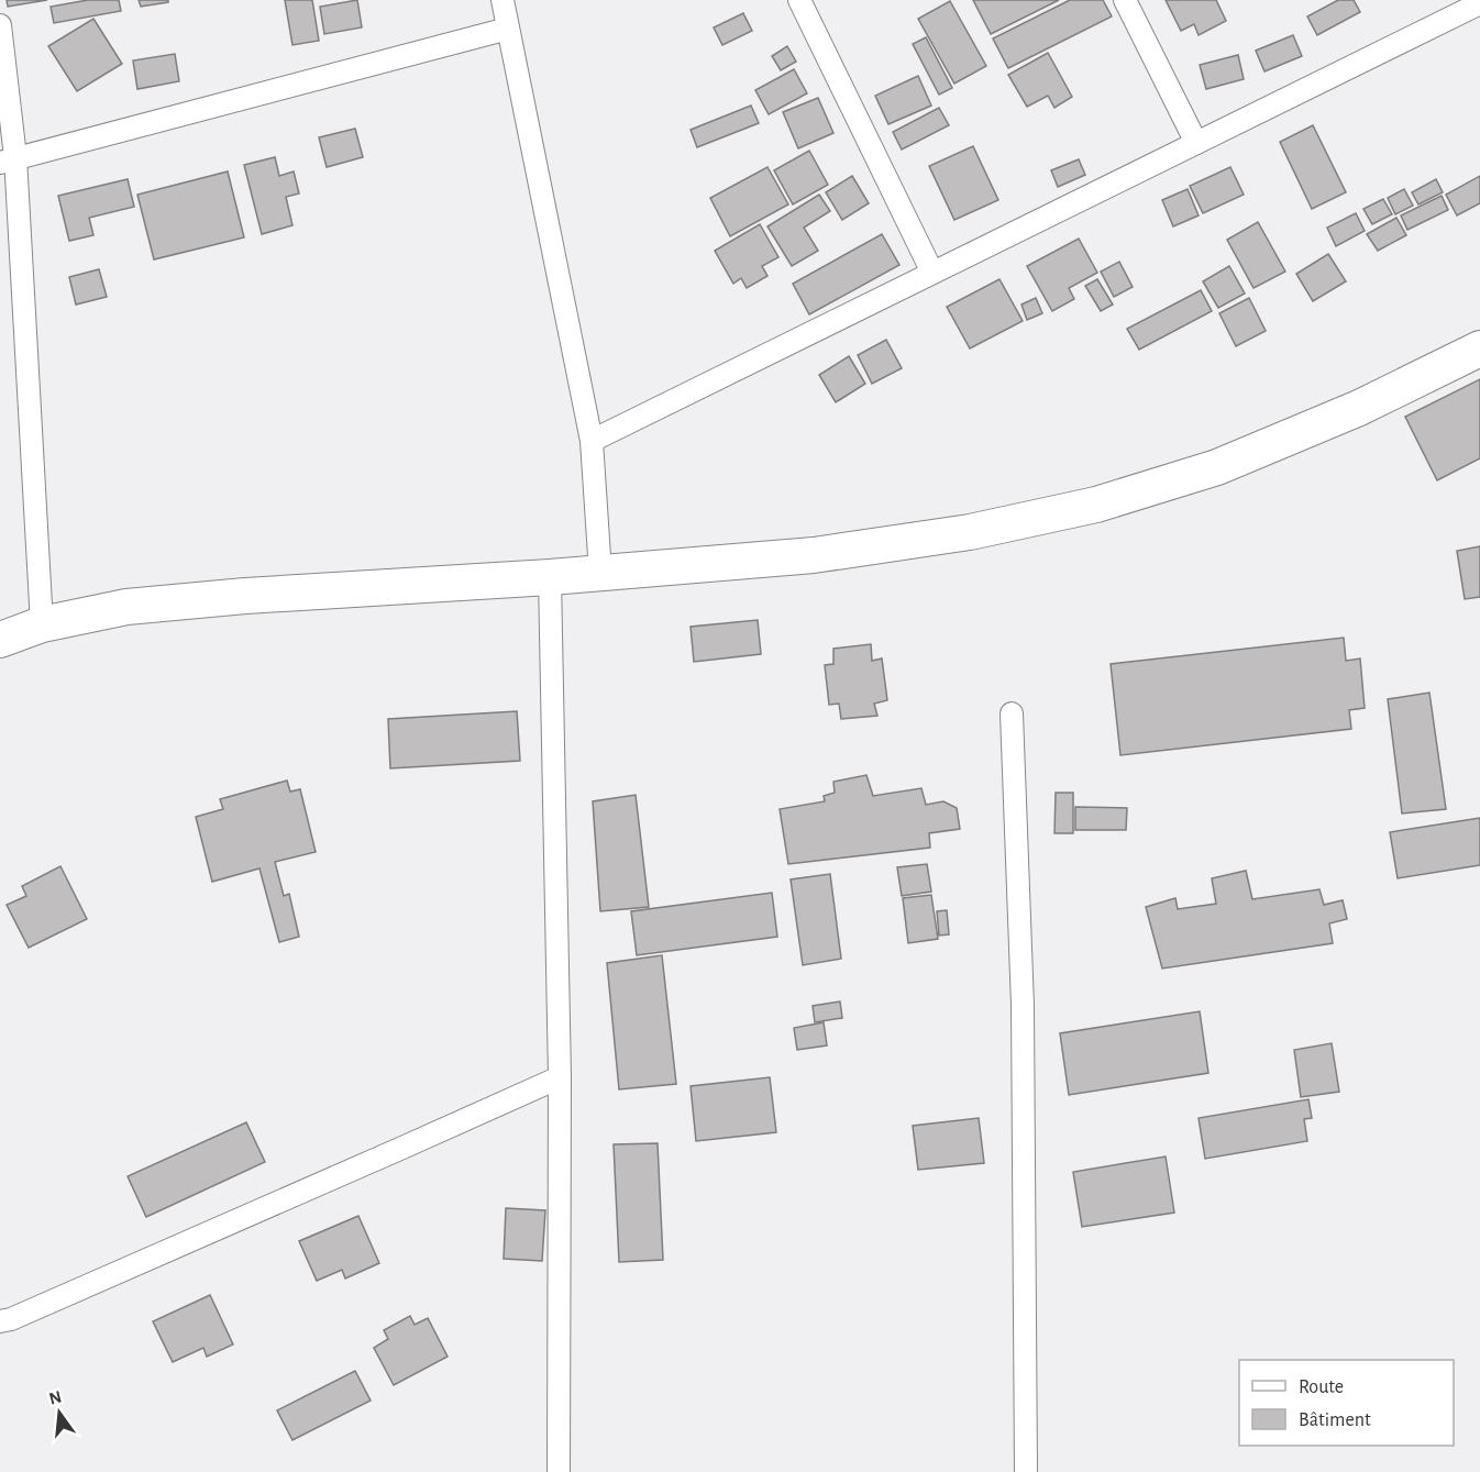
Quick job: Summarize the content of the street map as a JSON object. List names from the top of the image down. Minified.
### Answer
{"legend":["Route","Bâtiment"],"north":"top"}
